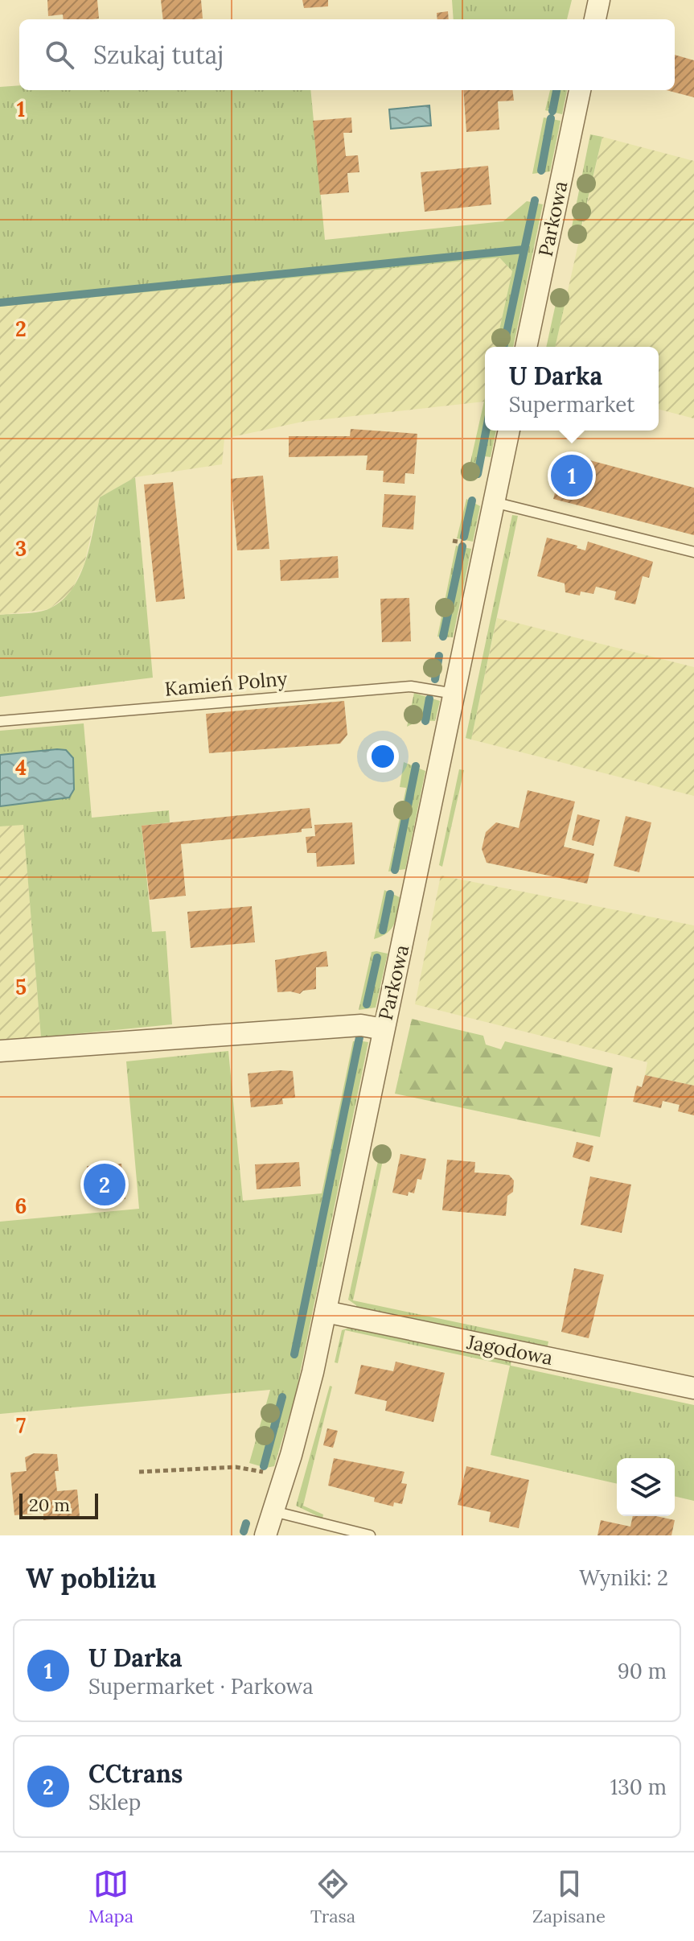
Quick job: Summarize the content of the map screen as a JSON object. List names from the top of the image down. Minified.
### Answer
{"streets":{"street":["Parkowa","Jagodowa"],"lane":["Kamień Polny"]},"crossings":[["Parkowa","Kamień Polny"],["Parkowa","Jagodowa"]],"scale_bar":"20 m","page":{"search":"Szukaj tutaj","popup":["U Darka","Supermarket"],"pins":["1","2"],"scale":"20 m","heading":["W pobliżu","Wyniki: 2"],"list":[{"mark":"1","name":"U Darka","note":"Supermarket · Parkowa","value":"90 m"},{"mark":"2","name":"CCtrans","note":"Sklep","value":"130 m"}],"nav":["Mapa","Trasa","Zapisane"]},"grid":{"rows":["1","2","3","4","5","6","7"]}}
